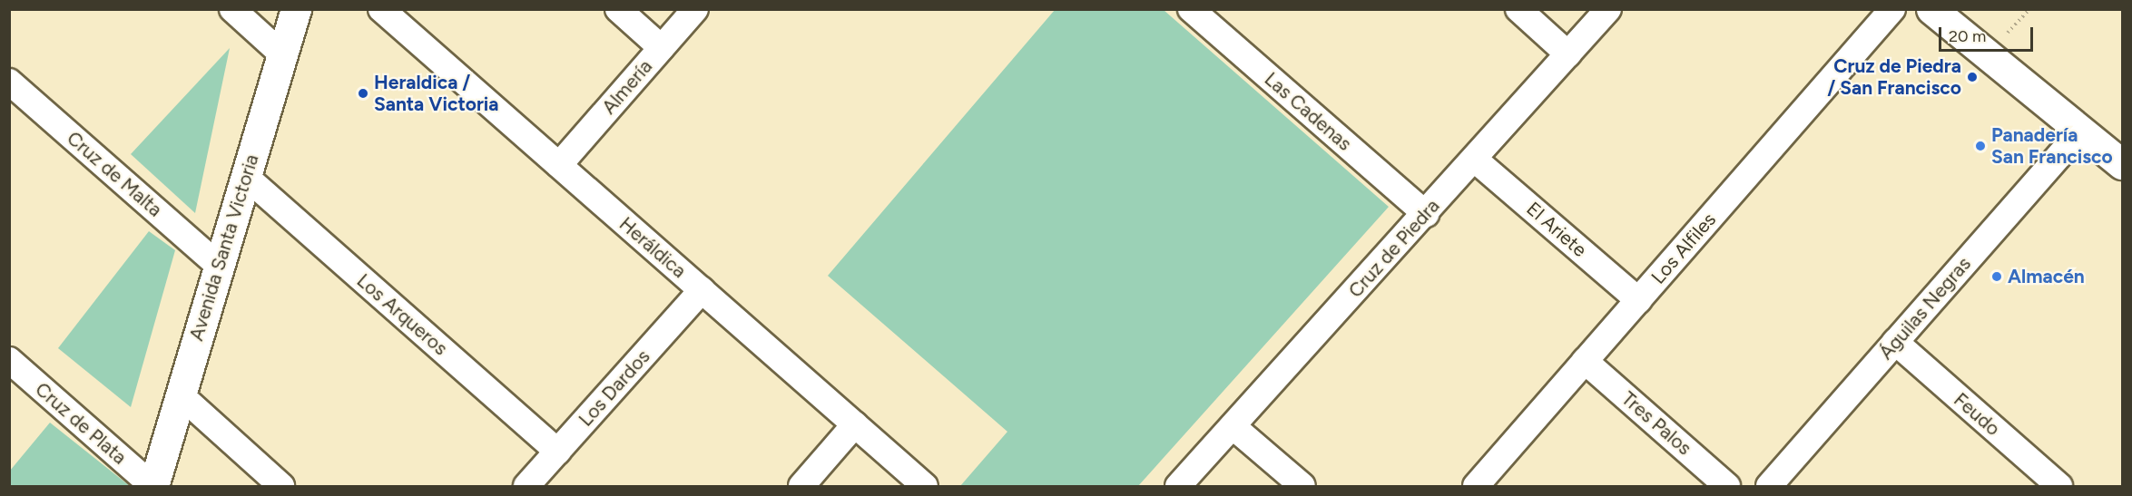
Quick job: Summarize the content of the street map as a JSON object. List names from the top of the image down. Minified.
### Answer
{"streets":{"street":["Almería","Las Cadenas","Cruz de Malta","El Ariete","Avenida Santa Victoria","Heráldica","Cruz de Piedra","Los Alfiles","Águilas Negras","Los Arqueros","Los Dardos","Feudo","Cruz de Plata","Tres Palos"]},"crossings":[["Almería","Heráldica"],["Las Cadenas","Cruz de Piedra"],["Cruz de Malta","Avenida Santa Victoria"],["El Ariete","Cruz de Piedra"],["El Ariete","Los Alfiles"],["Avenida Santa Victoria","Los Arqueros"],["Avenida Santa Victoria","Cruz de Plata"],["Heráldica","Los Dardos"],["Los Alfiles","Tres Palos"],["Águilas Negras","Feudo"],["Los Arqueros","Los Dardos"]],"places":["Cruz de Piedra / San Francisco","Heraldica / Santa Victoria","Panadería San Francisco","Almacén"],"scale_bar":"20 m"}
